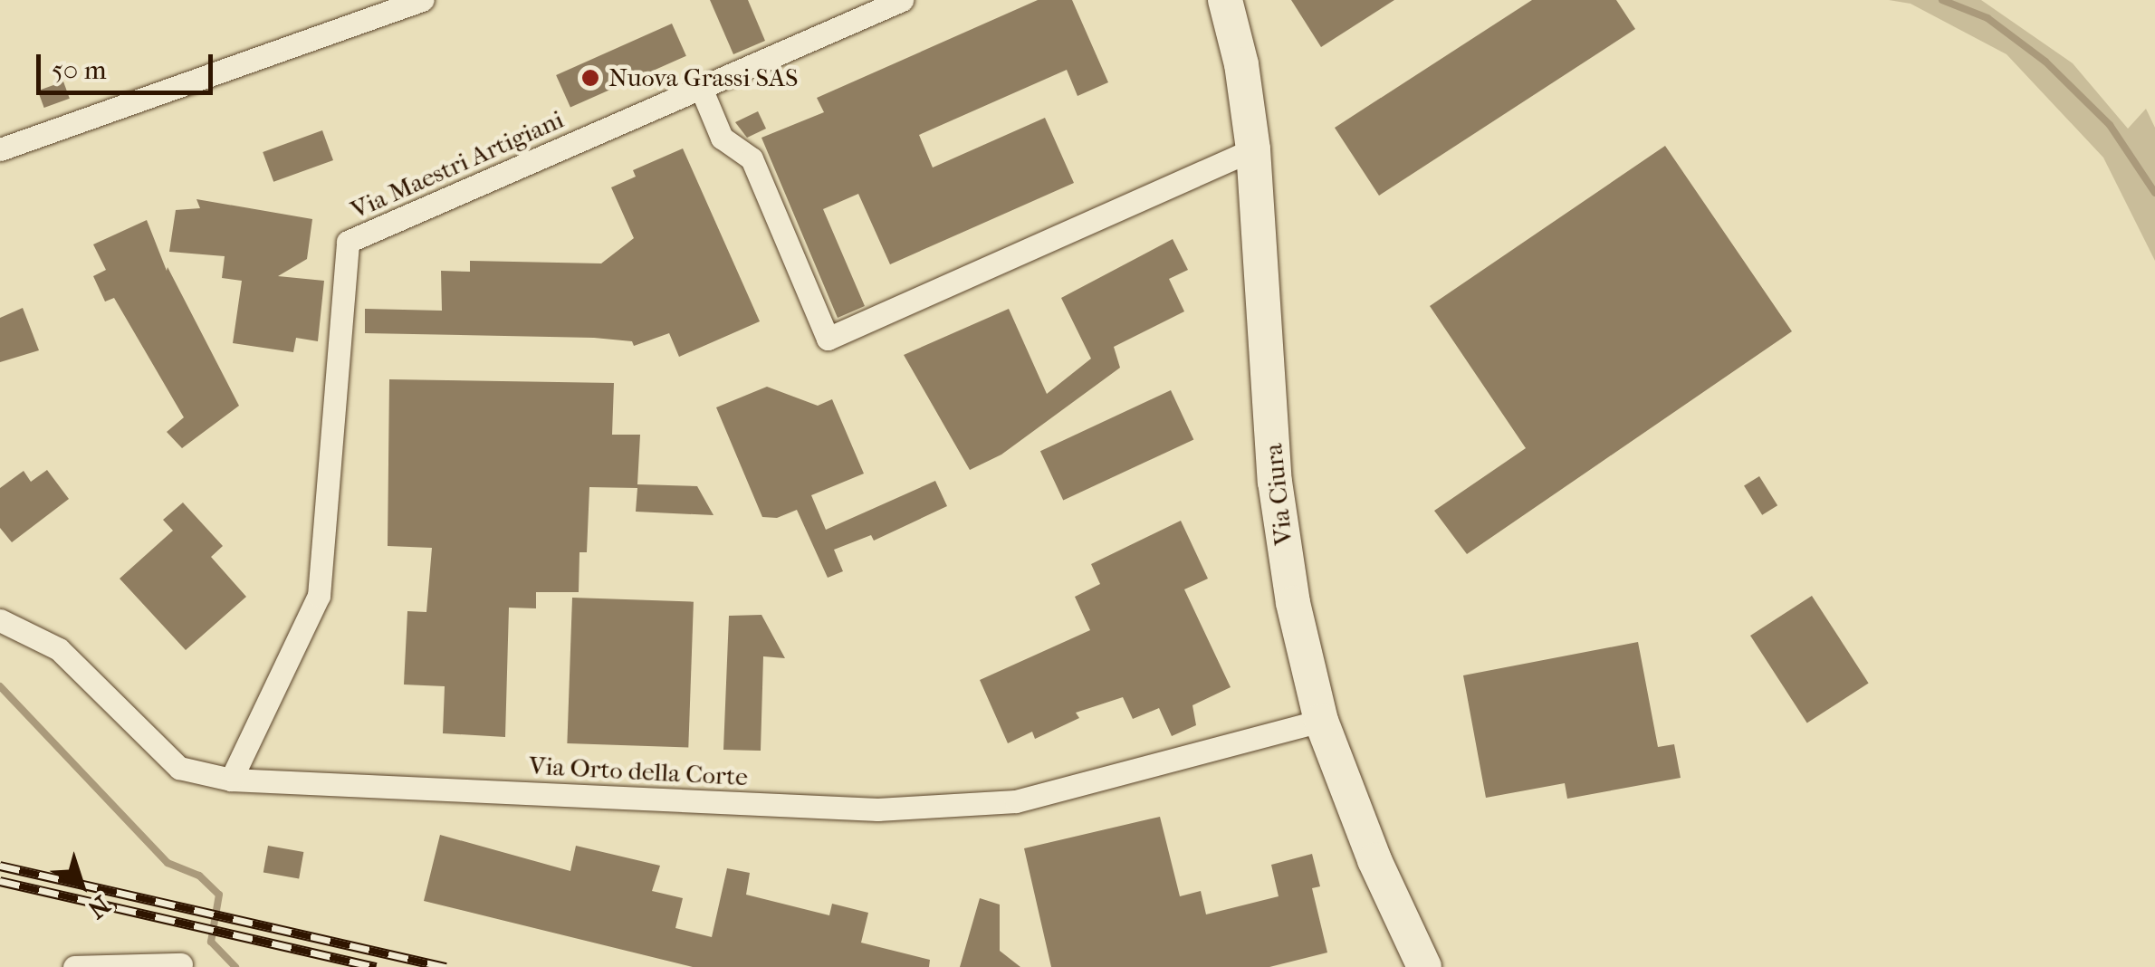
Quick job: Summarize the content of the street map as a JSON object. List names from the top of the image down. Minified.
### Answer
{"streets":{"main road":["Via Ciura"],"street":["Via Maestri Artigiani","Via Orto della Corte"]},"crossings":[["Via Maestri Artigiani","Via Orto della Corte"],["Via Ciura","Via Orto della Corte"]],"places":["Nuova Grassi SAS"],"scale_bar":"50 m","north":"bottom right"}
